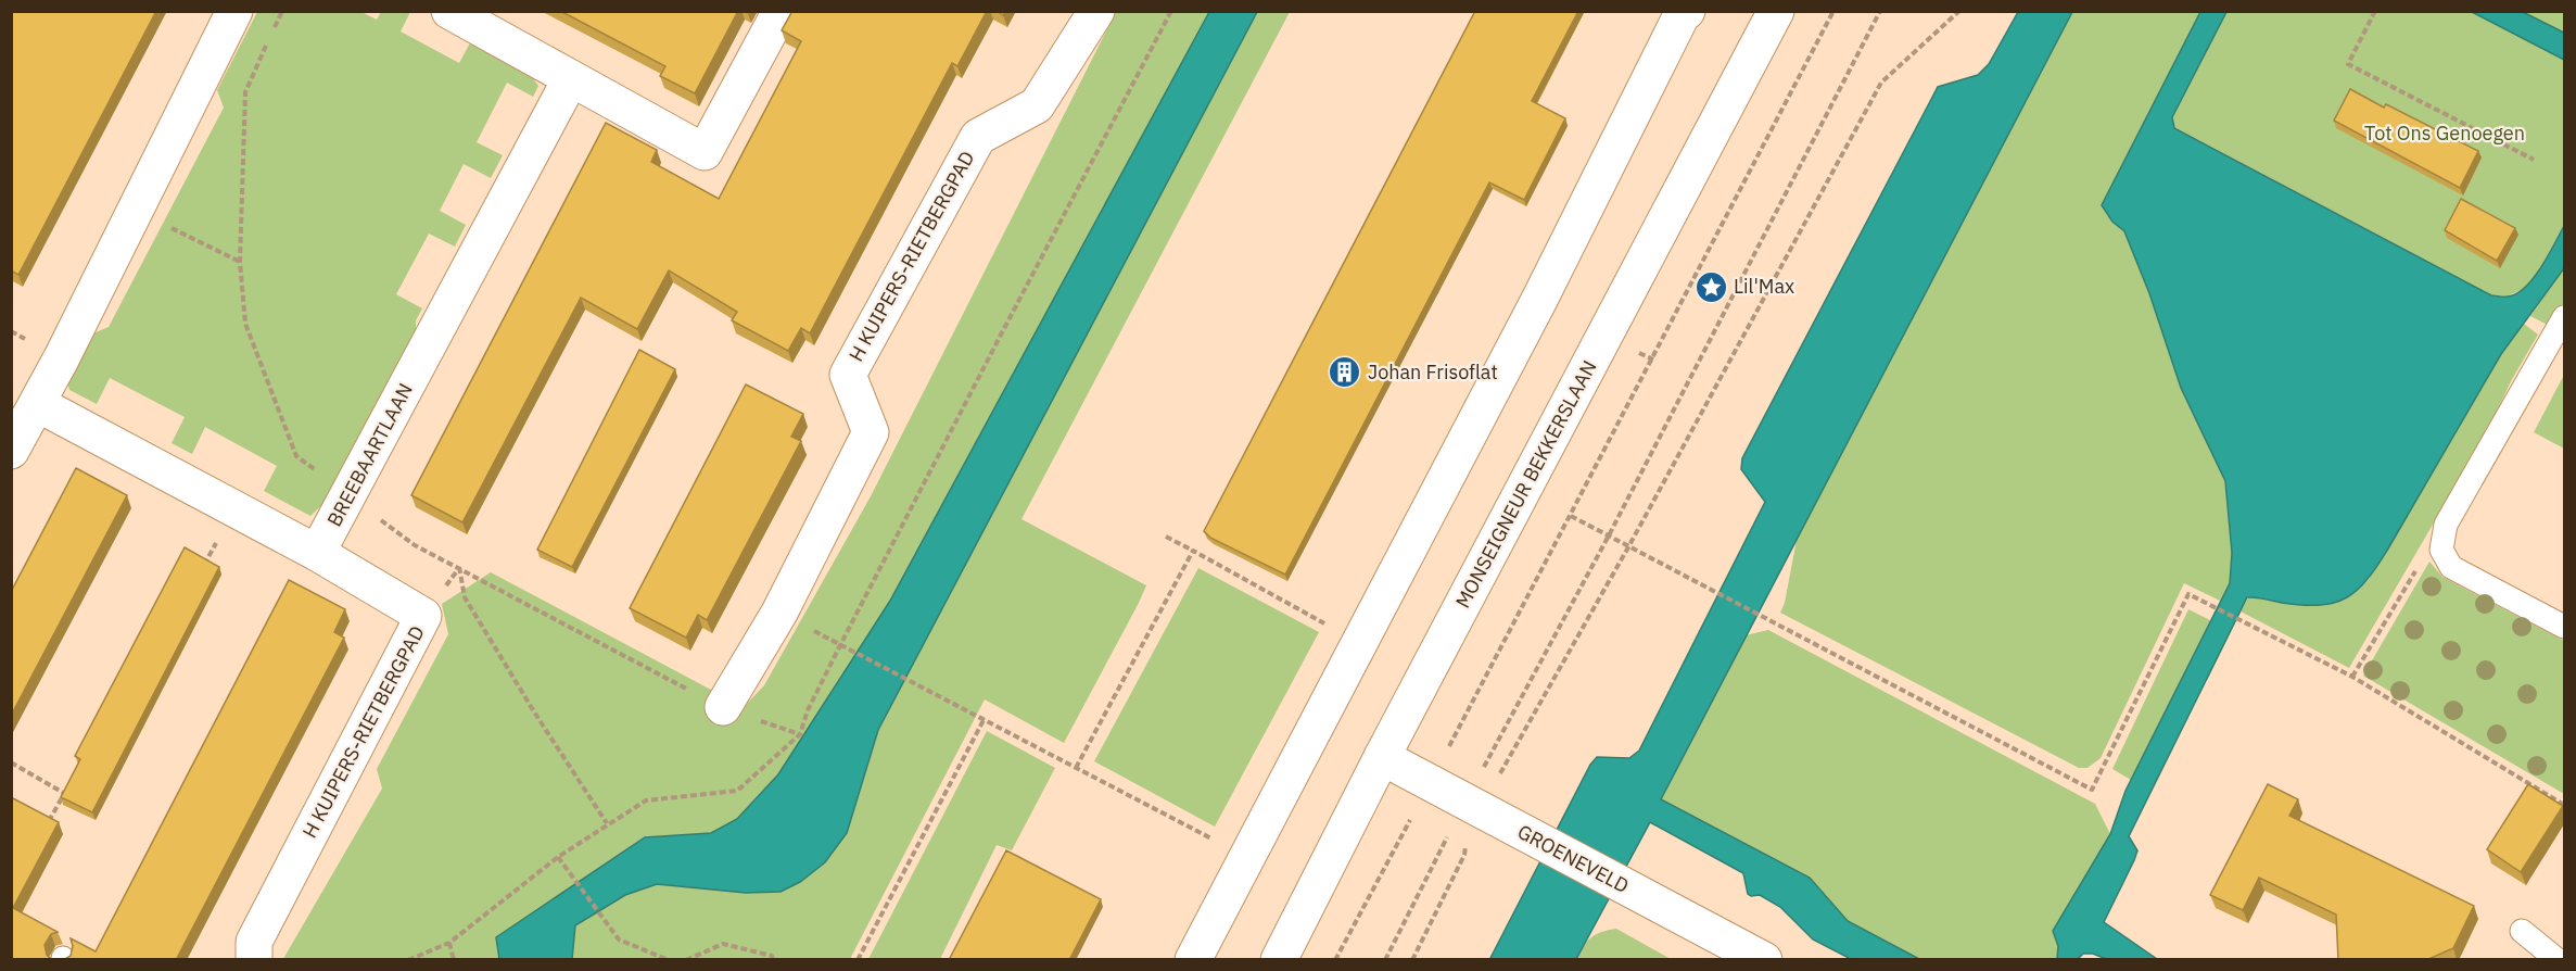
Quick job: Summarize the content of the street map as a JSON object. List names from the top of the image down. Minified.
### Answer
{"streets":{"street":["H KUIPERS-RIETBERGPAD","BREEBAARTLAAN","MONSEIGNEUR BEKKERSLAAN","GROENEVELD"]},"crossings":[["H KUIPERS-RIETBERGPAD","BREEBAARTLAAN"],["MONSEIGNEUR BEKKERSLAAN","GROENEVELD"]],"parks":["Tot Ons Genoegen"],"places":{"place":["Lil'Max"],"building":["Johan Frisoflat"]}}
